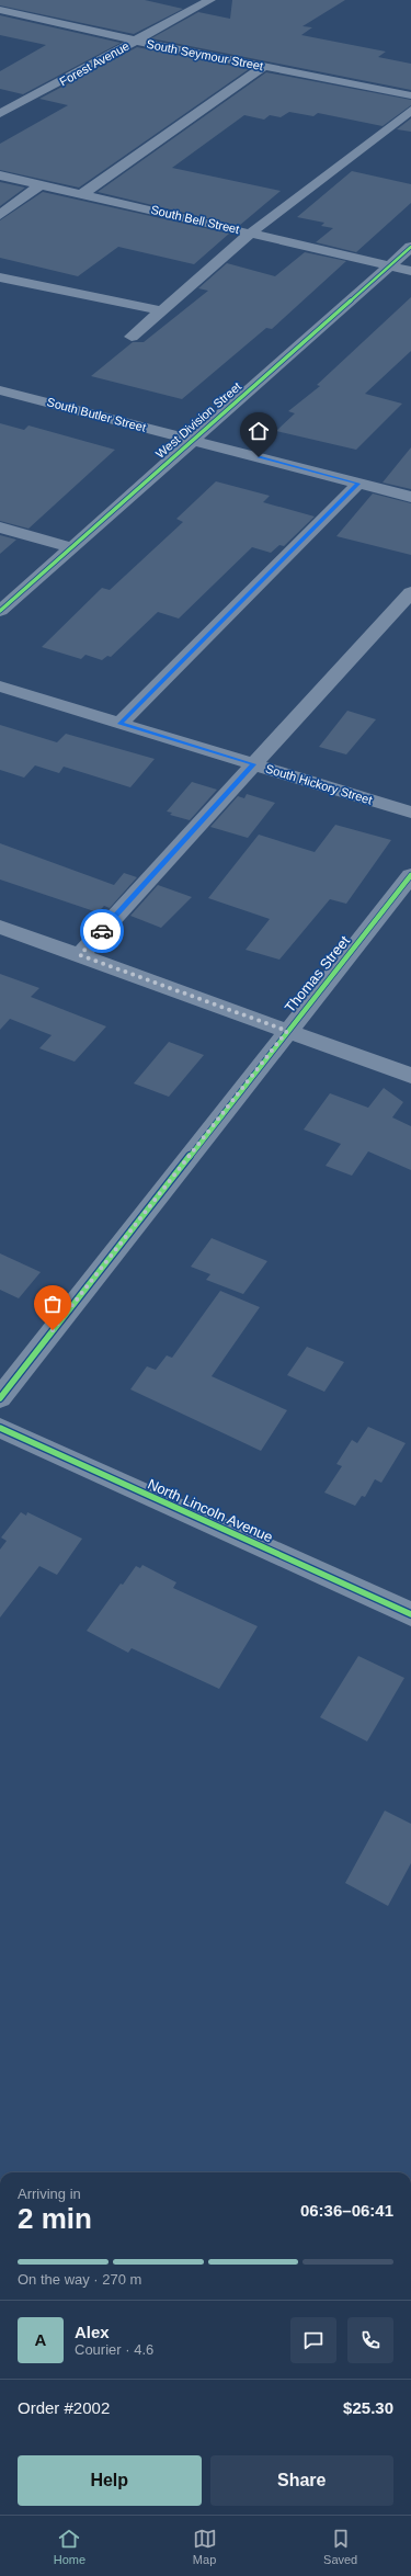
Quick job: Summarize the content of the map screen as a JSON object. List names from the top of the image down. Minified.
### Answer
{"streets":{"street":["South Seymour Street","Forest Avenue","South Bell Street","South Butler Street","West Division Street","South Hickory Street","Thomas Street","North Lincoln Avenue"]},"crossings":[["South Seymour Street","Forest Avenue"],["South Bell Street","West Division Street"],["South Butler Street","West Division Street"]],"page":{"heading":["2 min","Arriving in","06:36–06:41"],"panel":["Alex","Courier · 4.6","Order #2002","$25.30"],"bar":"On the way · 270 m","round":"A","buttons":["Help","Share"],"tabs":["Home","Map","Saved"]}}
